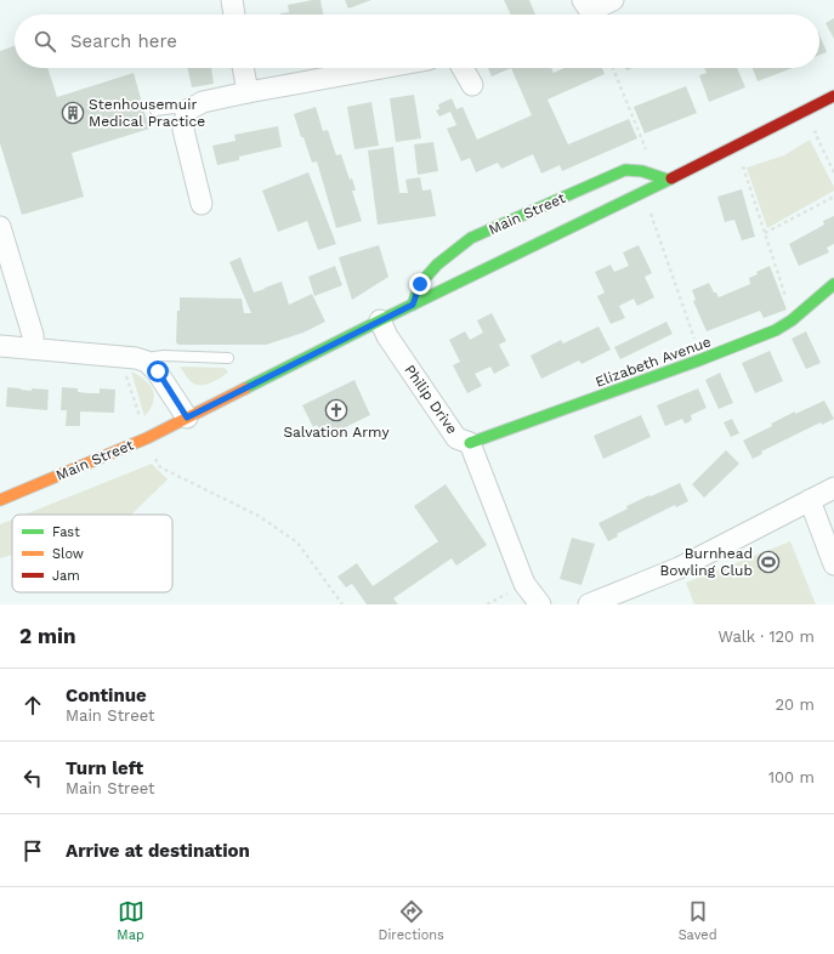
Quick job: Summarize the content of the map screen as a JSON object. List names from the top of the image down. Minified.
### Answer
{"streets":{"main road":["Main Street","Elizabeth Avenue"],"street":["Philip Drive"]},"crossings":[["Main Street","Philip Drive"],["Elizabeth Avenue","Philip Drive"]],"places":{"building":["Stenhousemuir Medical Practice"],"church":["Salvation Army"],"sports":["Burnhead Bowling Club"]},"legend":["Fast","Slow","Jam"],"page":{"search":"Search here","heading":["2 min","Walk · 120 m"],"list":[["Continue","Main Street","20 m"],["Turn left","Main Street","100 m"],"Arrive at destination"],"nav":["Map","Directions","Saved"]}}
